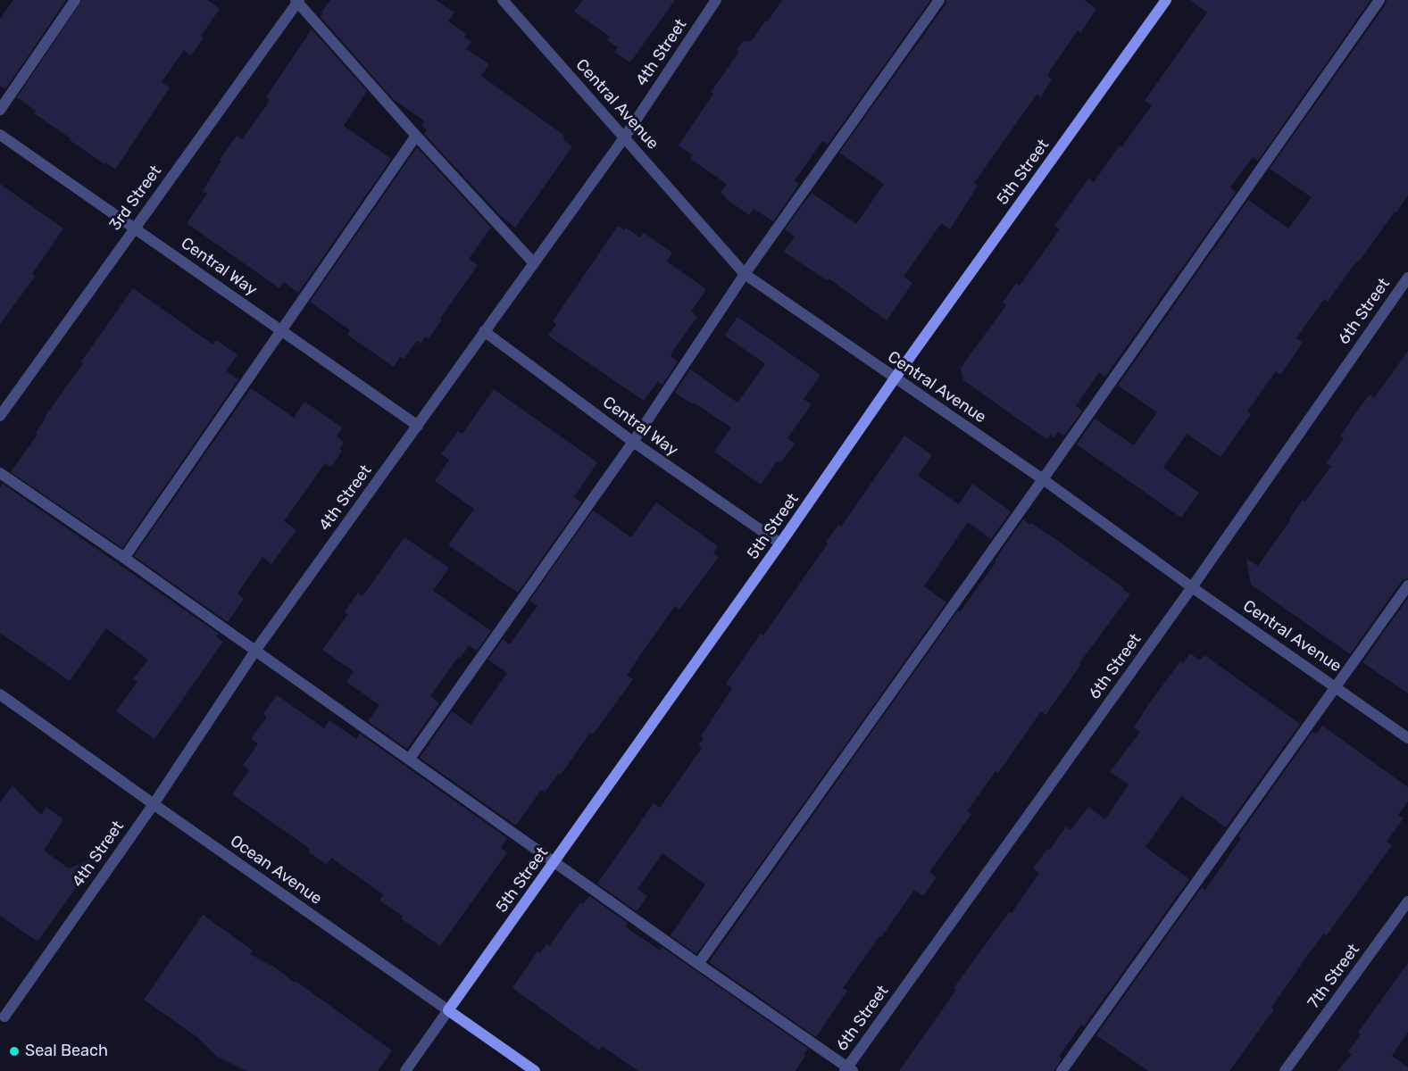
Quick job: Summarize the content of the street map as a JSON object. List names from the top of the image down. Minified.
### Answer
{"streets":{"main road":["5th Street","Ocean Avenue"],"street":["4th Street","Central Avenue","3rd Street","Central Way","6th Street","7th Street"]},"crossings":[["4th Street","Central Avenue"],["4th Street","Central Way"],["4th Street","Ocean Avenue"],["Central Avenue","5th Street"],["Central Avenue","6th Street"],["5th Street","Central Way"],["5th Street","Ocean Avenue"],["3rd Street","Central Way"]],"places":["Seal Beach"]}
